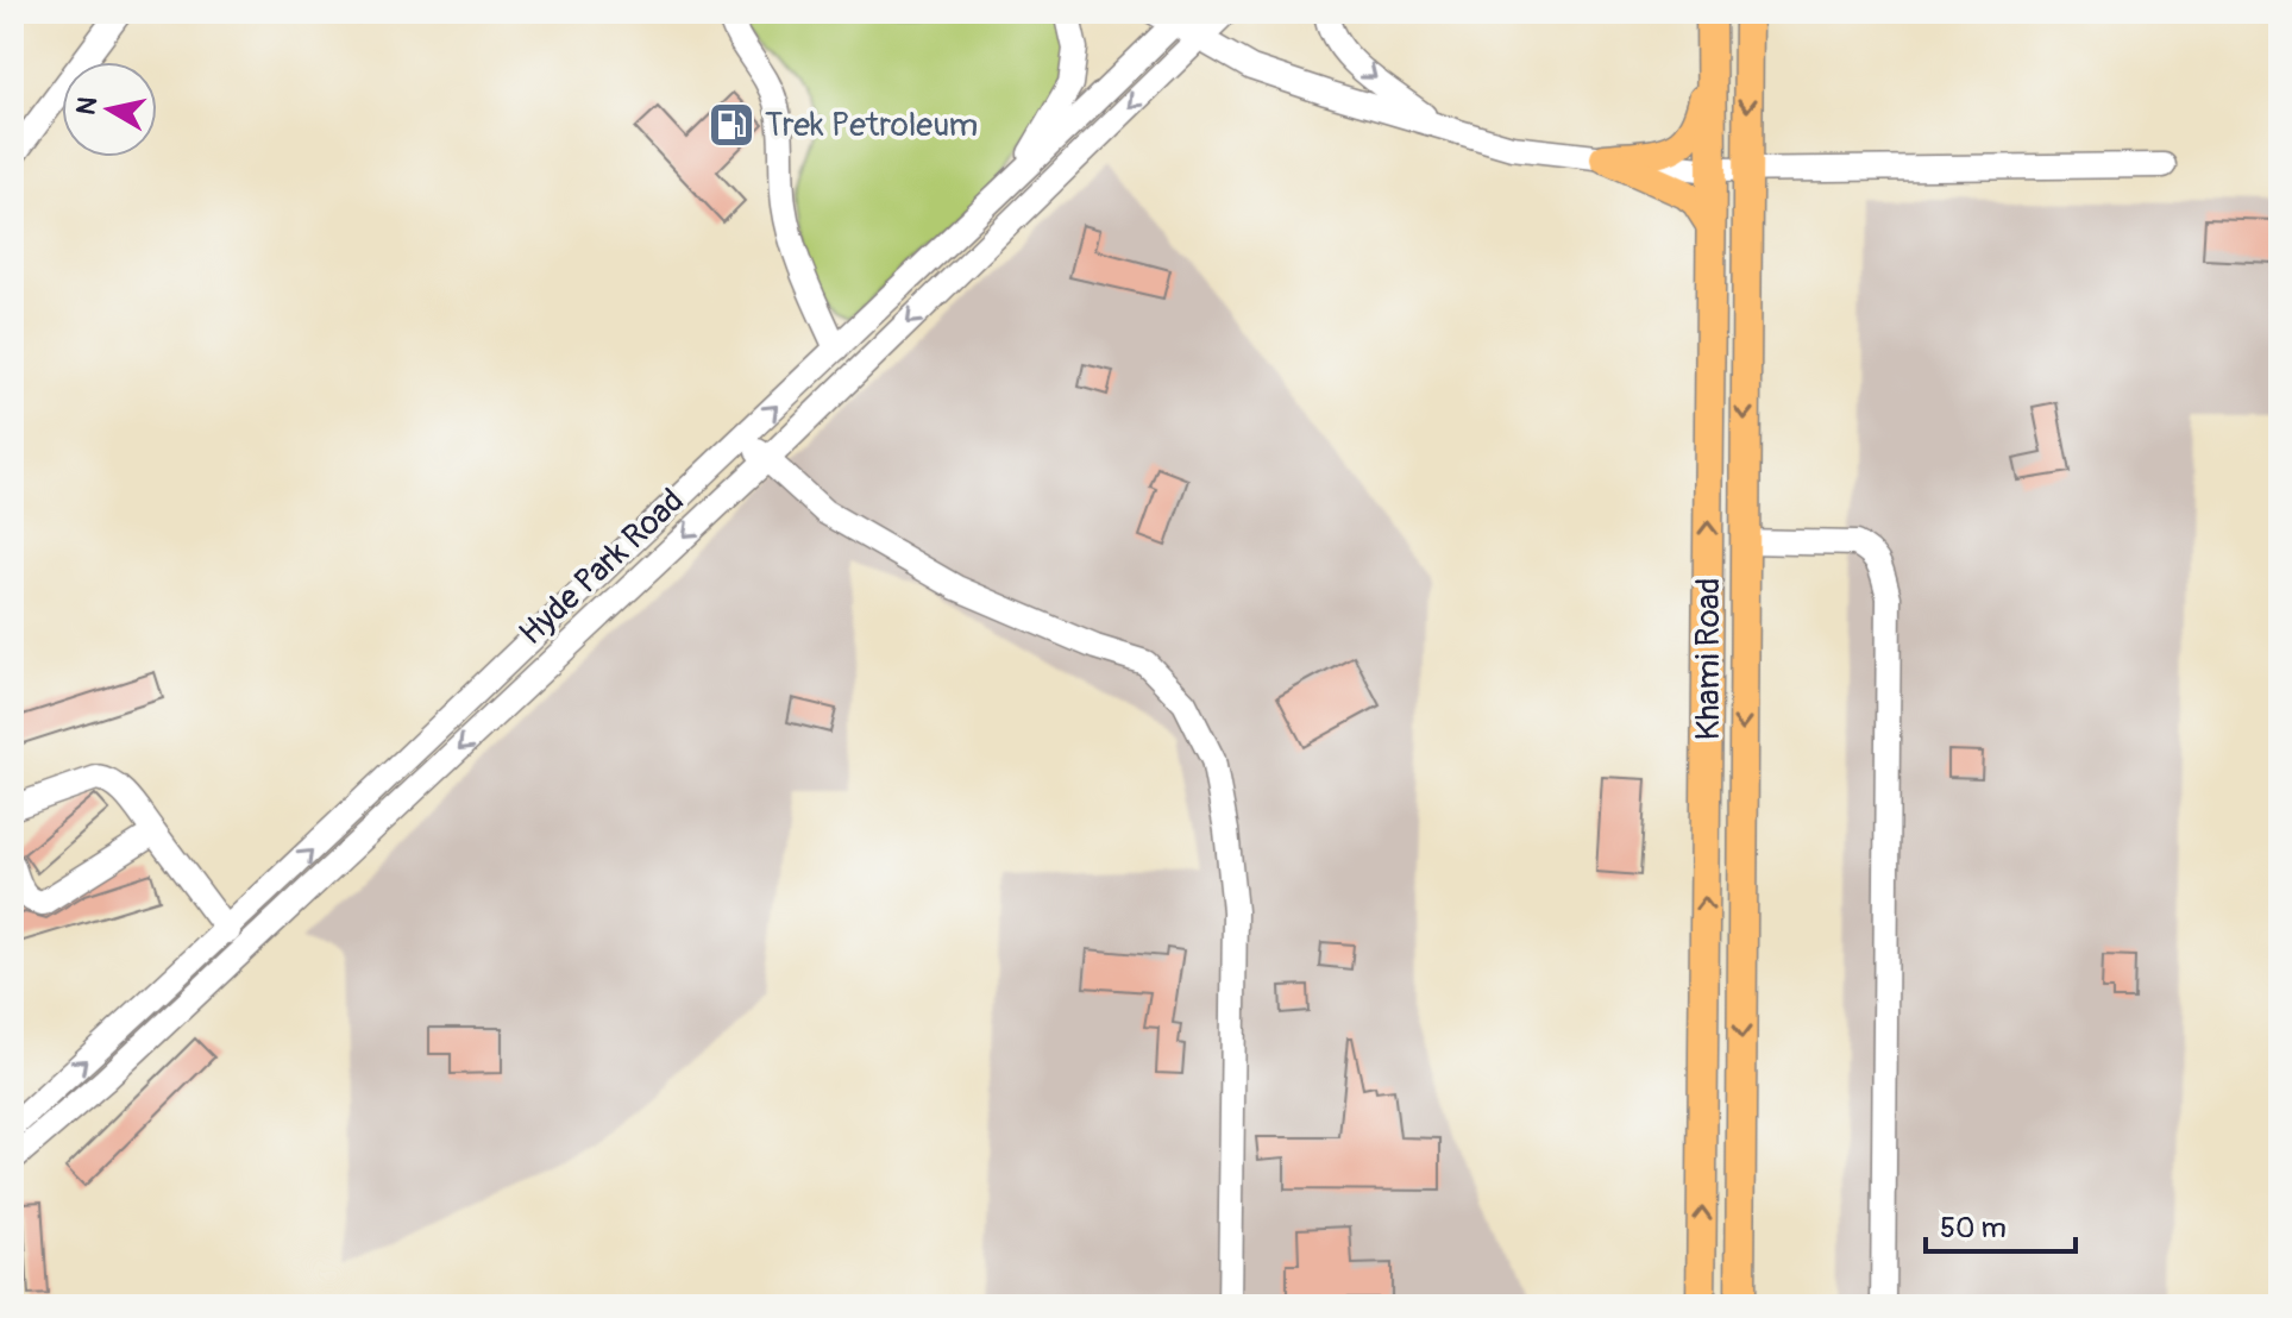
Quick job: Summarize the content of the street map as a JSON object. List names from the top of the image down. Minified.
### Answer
{"streets":{"main road":["Khami Road"],"street":["Hyde Park Road"]},"places":{"fuel station":["Trek Petroleum"]},"scale_bar":"50 m","north":"left"}
